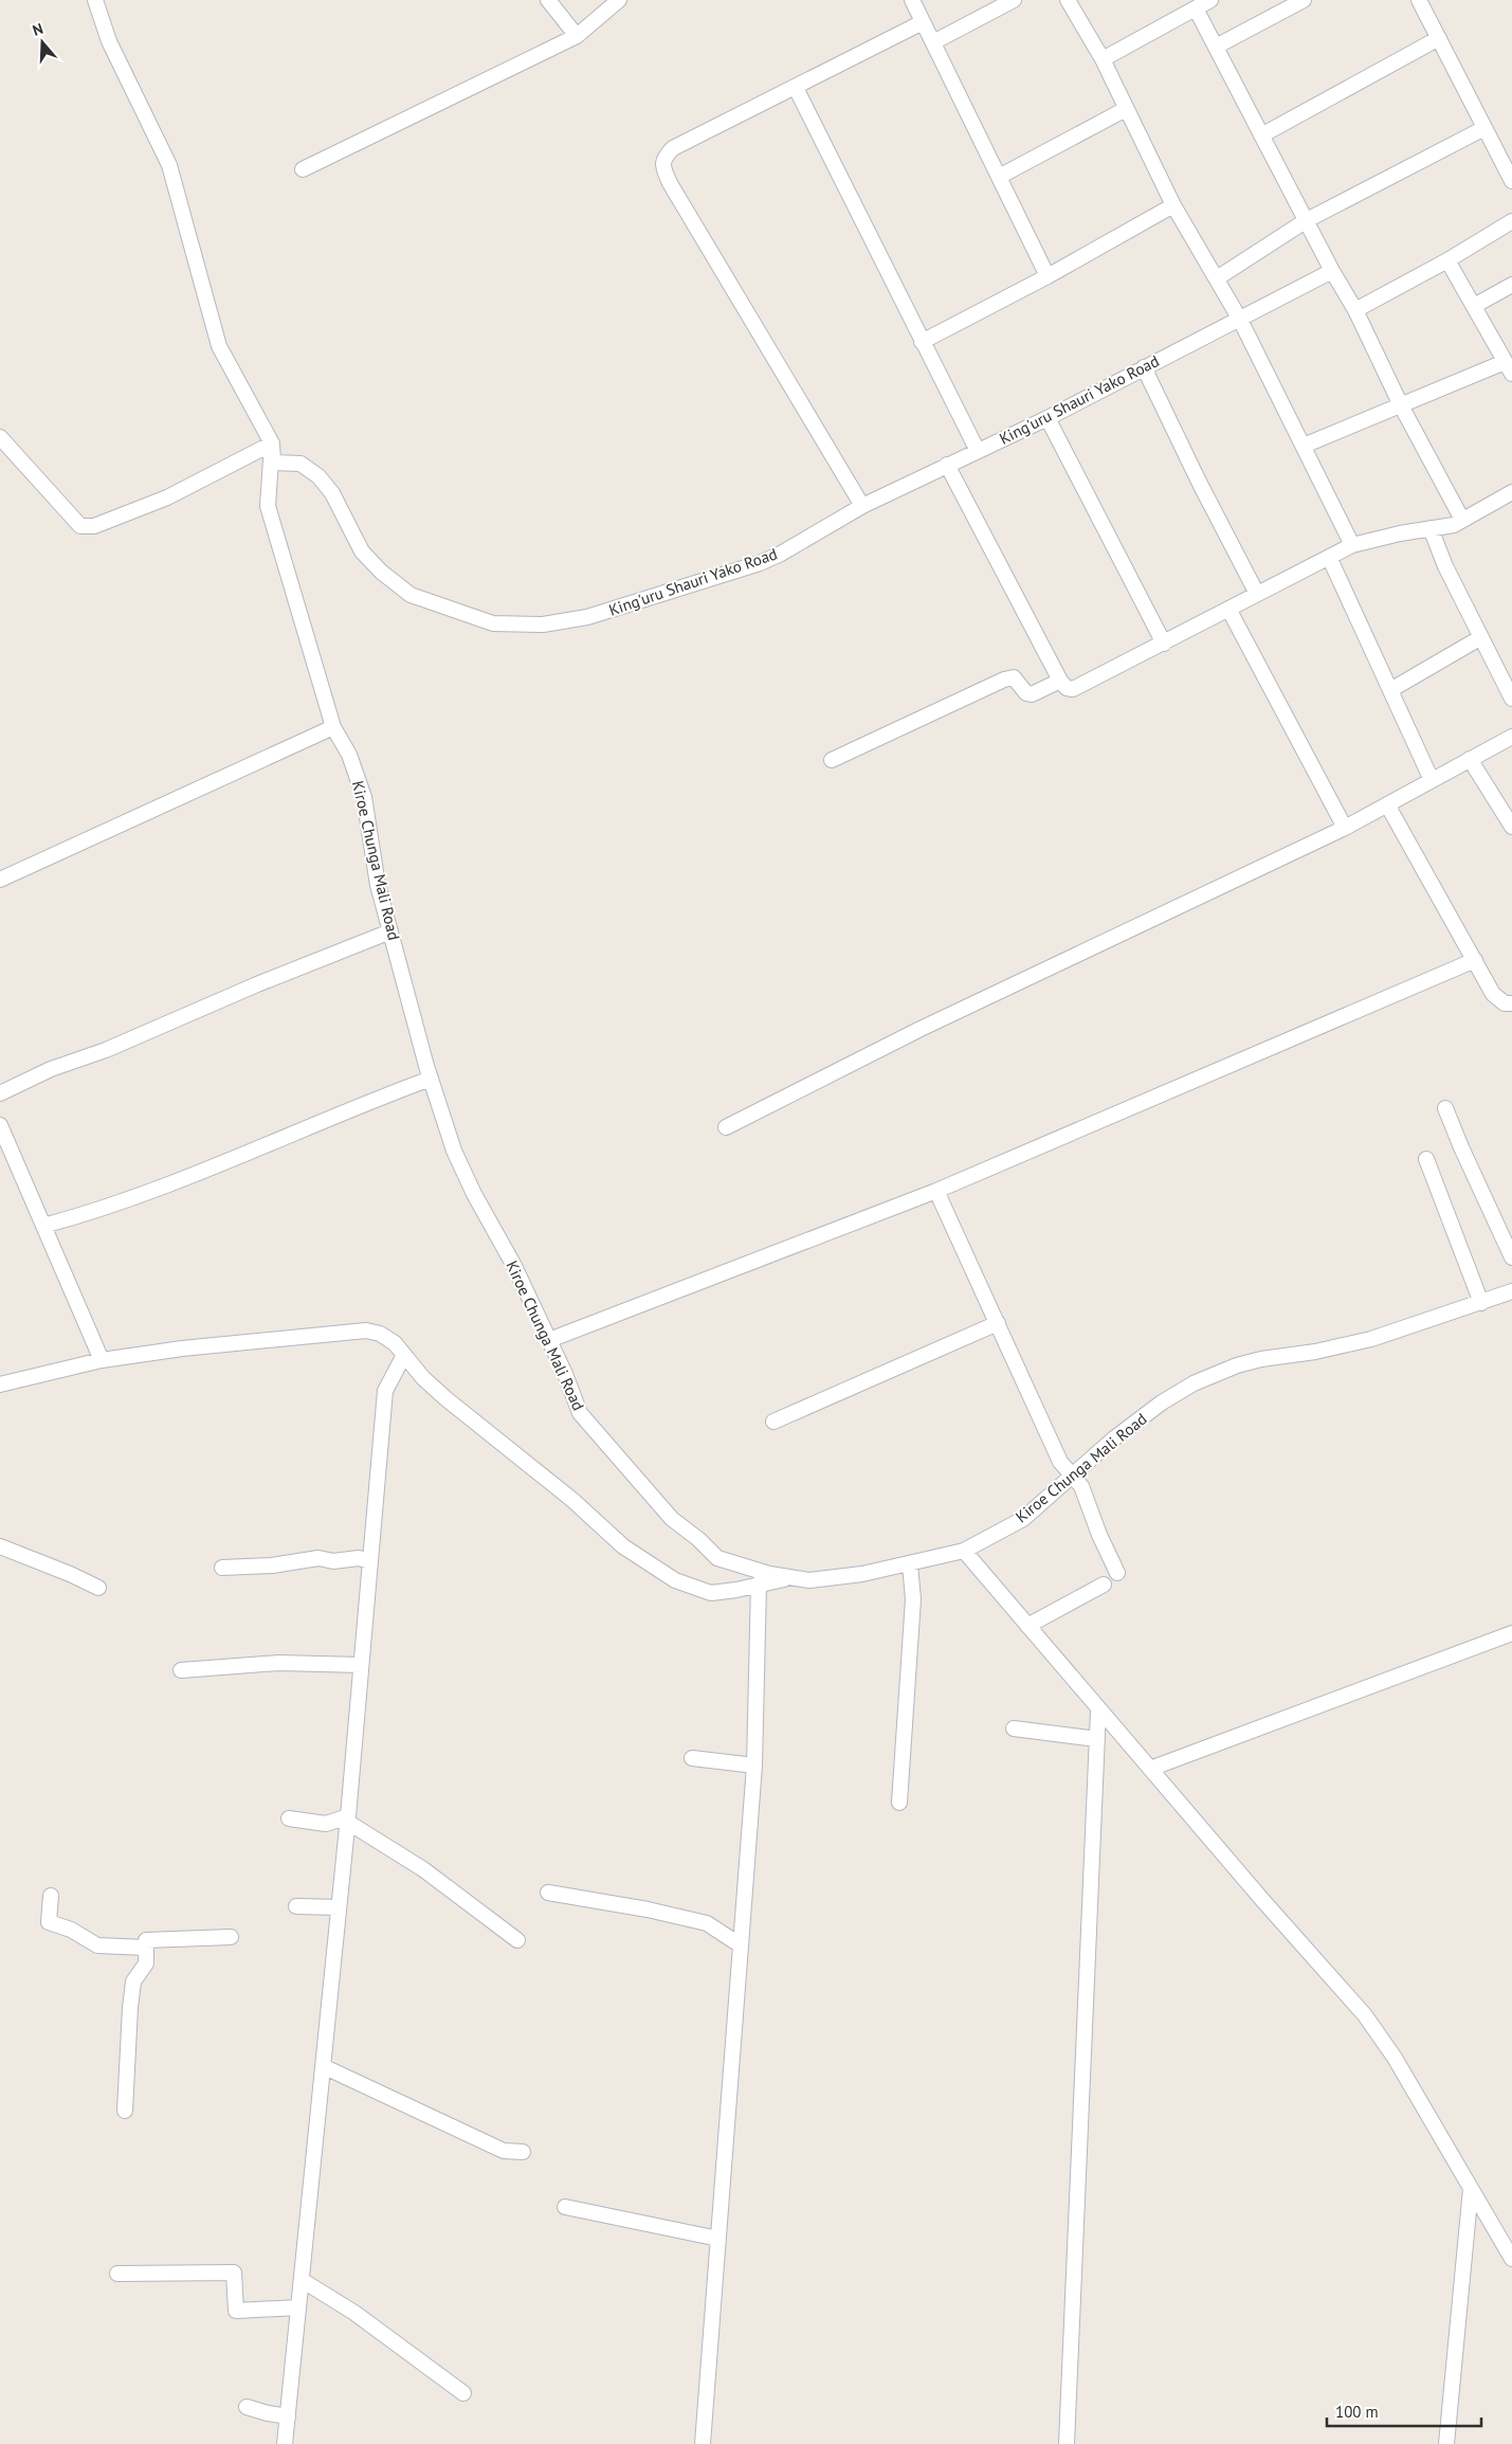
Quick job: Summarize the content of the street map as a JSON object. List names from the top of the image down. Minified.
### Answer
{"streets":{"street":["King'uru Shauri Yako Road","Kiroe Chunga Mali Road"]},"crossings":[["King'uru Shauri Yako Road","Kiroe Chunga Mali Road"]],"scale_bar":"100 m","north":"top"}
